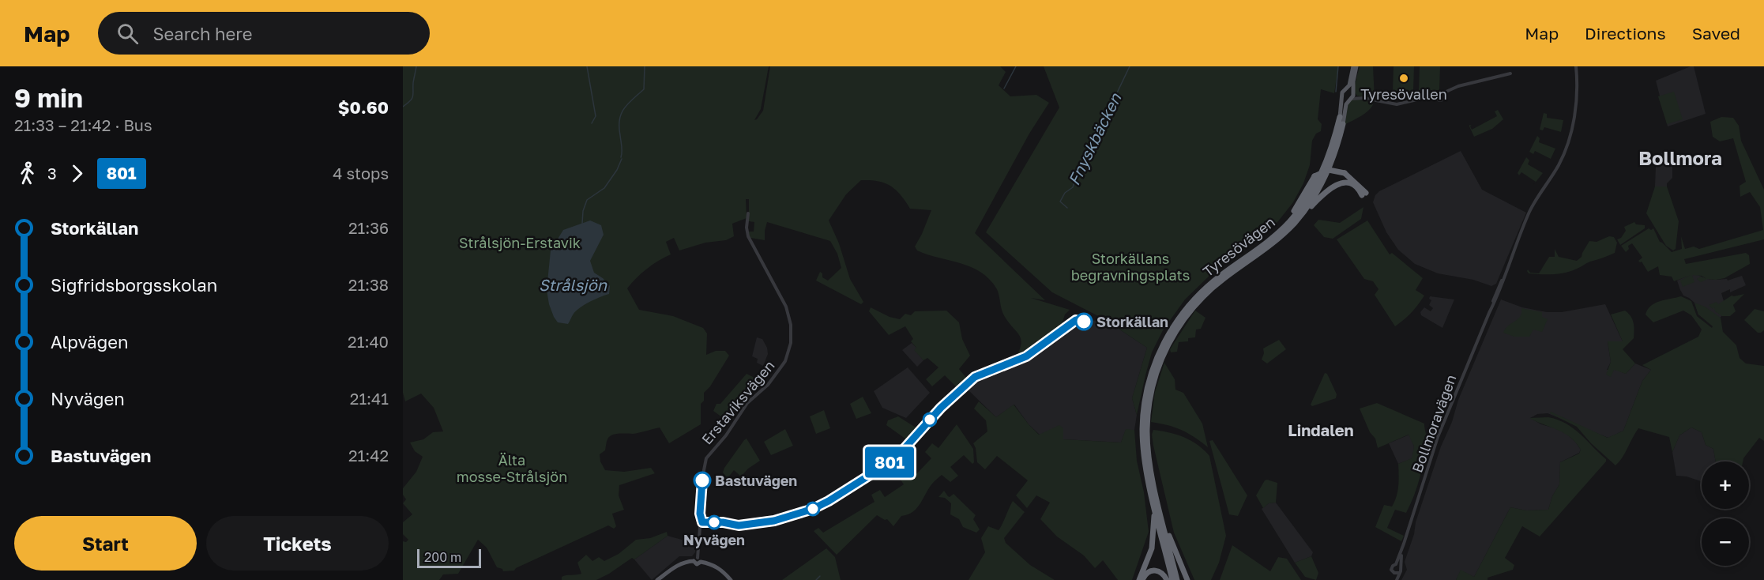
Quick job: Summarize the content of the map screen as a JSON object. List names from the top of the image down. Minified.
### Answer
{"streets":{"highway":["Tyresövägen"],"street":["Erstaviksvägen","Bollmoravägen"]},"districts":["Bollmora","Lindalen"],"water":["Fnyskbäcken","Strålsjön"],"parks":["Strålsjön-Erstavik","Storkällans begravningsplats","Älta mosse-Strålsjön"],"places":["Tyresövallen","Storkällan","Bastuvägen","Nyvägen"],"lines":["bus line 801"],"scale_bar":"200 m","page":{"header":"Map","search":"Search here","nav":["Map","Directions","Saved"],"heading":["9 min","21:33 – 21:42 · Bus","$0.60"],"on_map":"801","legs":["3","801","4 stops"],"list":[{"name":"Storkällan","value":"21:36"},{"name":"Sigfridsborgsskolan","value":"21:38"},{"name":"Alpvägen","value":"21:40"},{"name":"Nyvägen","value":"21:41"},{"name":"Bastuvägen","value":"21:42"}],"map_buttons":["+","−"],"buttons":["Start","Tickets"],"scale":"200 m"}}
